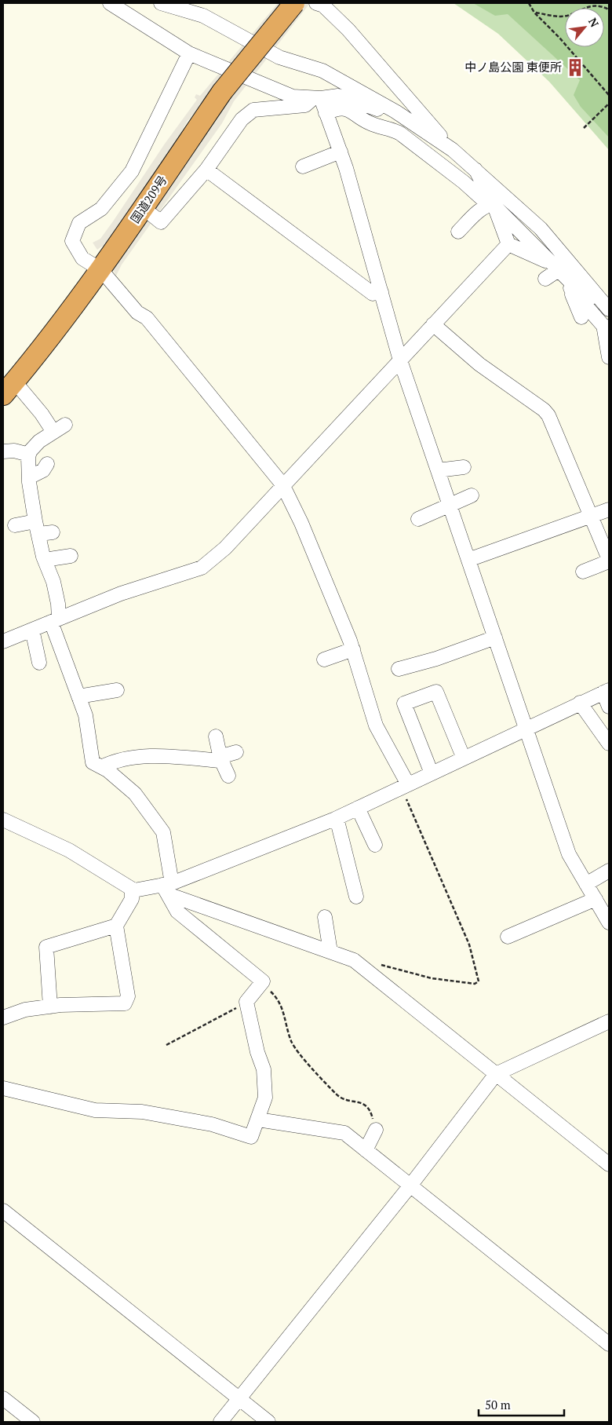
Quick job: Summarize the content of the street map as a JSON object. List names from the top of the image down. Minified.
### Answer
{"streets":{"highway":["国道209号"]},"places":{"building":["中ノ島公園 東便所"]},"scale_bar":"50 m","north":"top right"}
